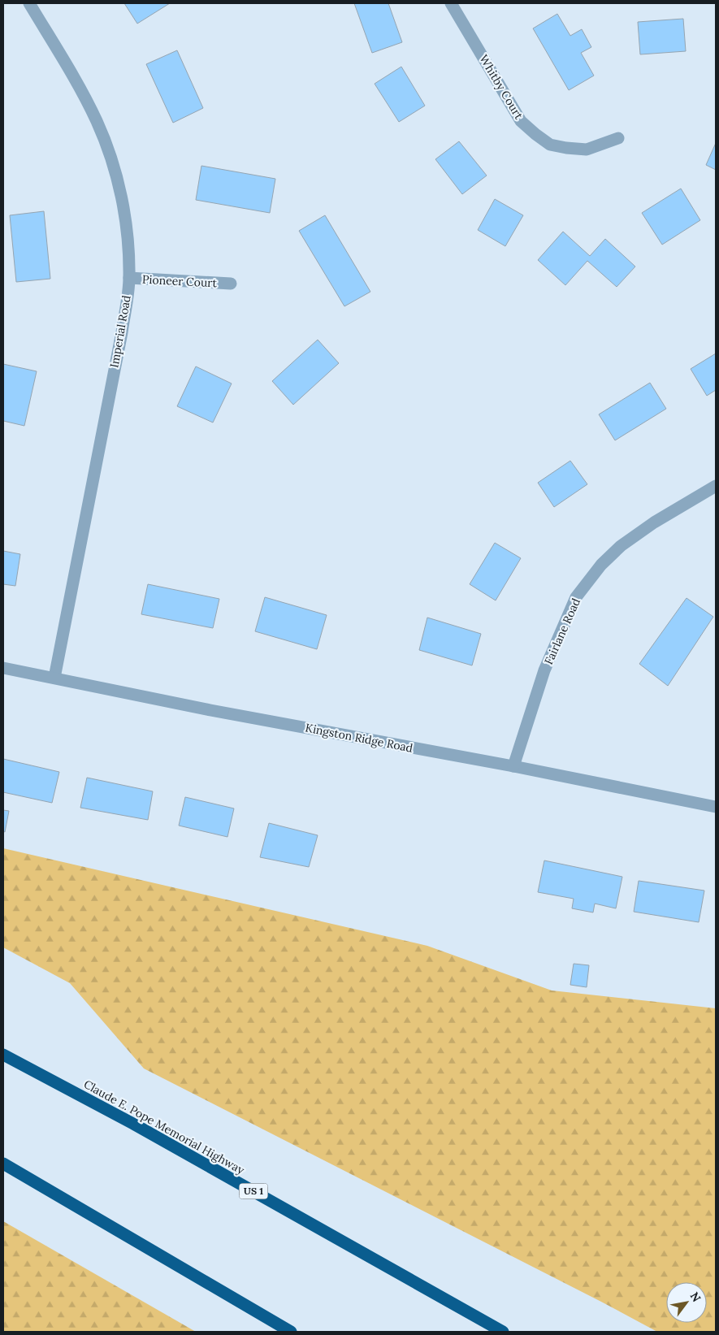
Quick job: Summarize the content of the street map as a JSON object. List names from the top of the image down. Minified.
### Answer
{"streets":{"highway":["Claude E. Pope Memorial Highway","US 1"],"street":["Whitby Court","Pioneer Court","Imperial Road","Fairlane Road","Kingston Ridge Road"]},"crossings":[["Pioneer Court","Imperial Road"],["Imperial Road","Kingston Ridge Road"],["Fairlane Road","Kingston Ridge Road"]],"north":"top right"}
